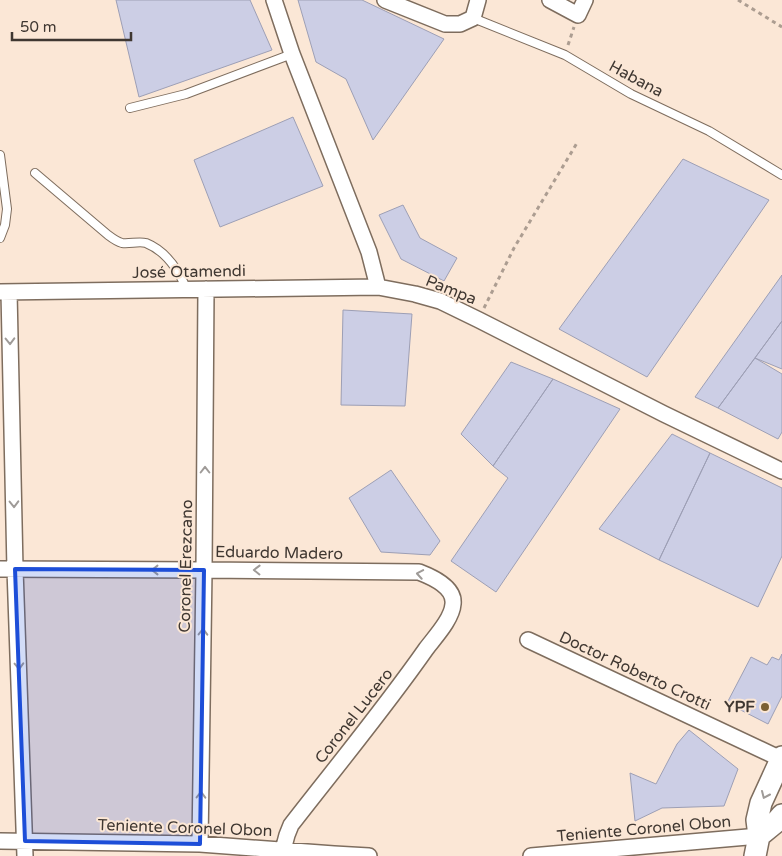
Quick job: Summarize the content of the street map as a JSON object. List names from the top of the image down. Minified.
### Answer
{"streets":{"street":["José Otamendi","Pampa","Eduardo Madero","Coronel Erezcano","Doctor Roberto Crotti","Coronel Lucero","Teniente Coronel Obon"],"lane":["Habana"]},"crossings":[["José Otamendi","Pampa"],["José Otamendi","Coronel Erezcano"],["Eduardo Madero","Coronel Erezcano"],["Eduardo Madero","Coronel Lucero"],["Coronel Erezcano","Teniente Coronel Obon"],["Coronel Lucero","Teniente Coronel Obon"]],"one_way":["Eduardo Madero","Coronel Erezcano"],"places":["YPF"],"scale_bar":"50 m"}
